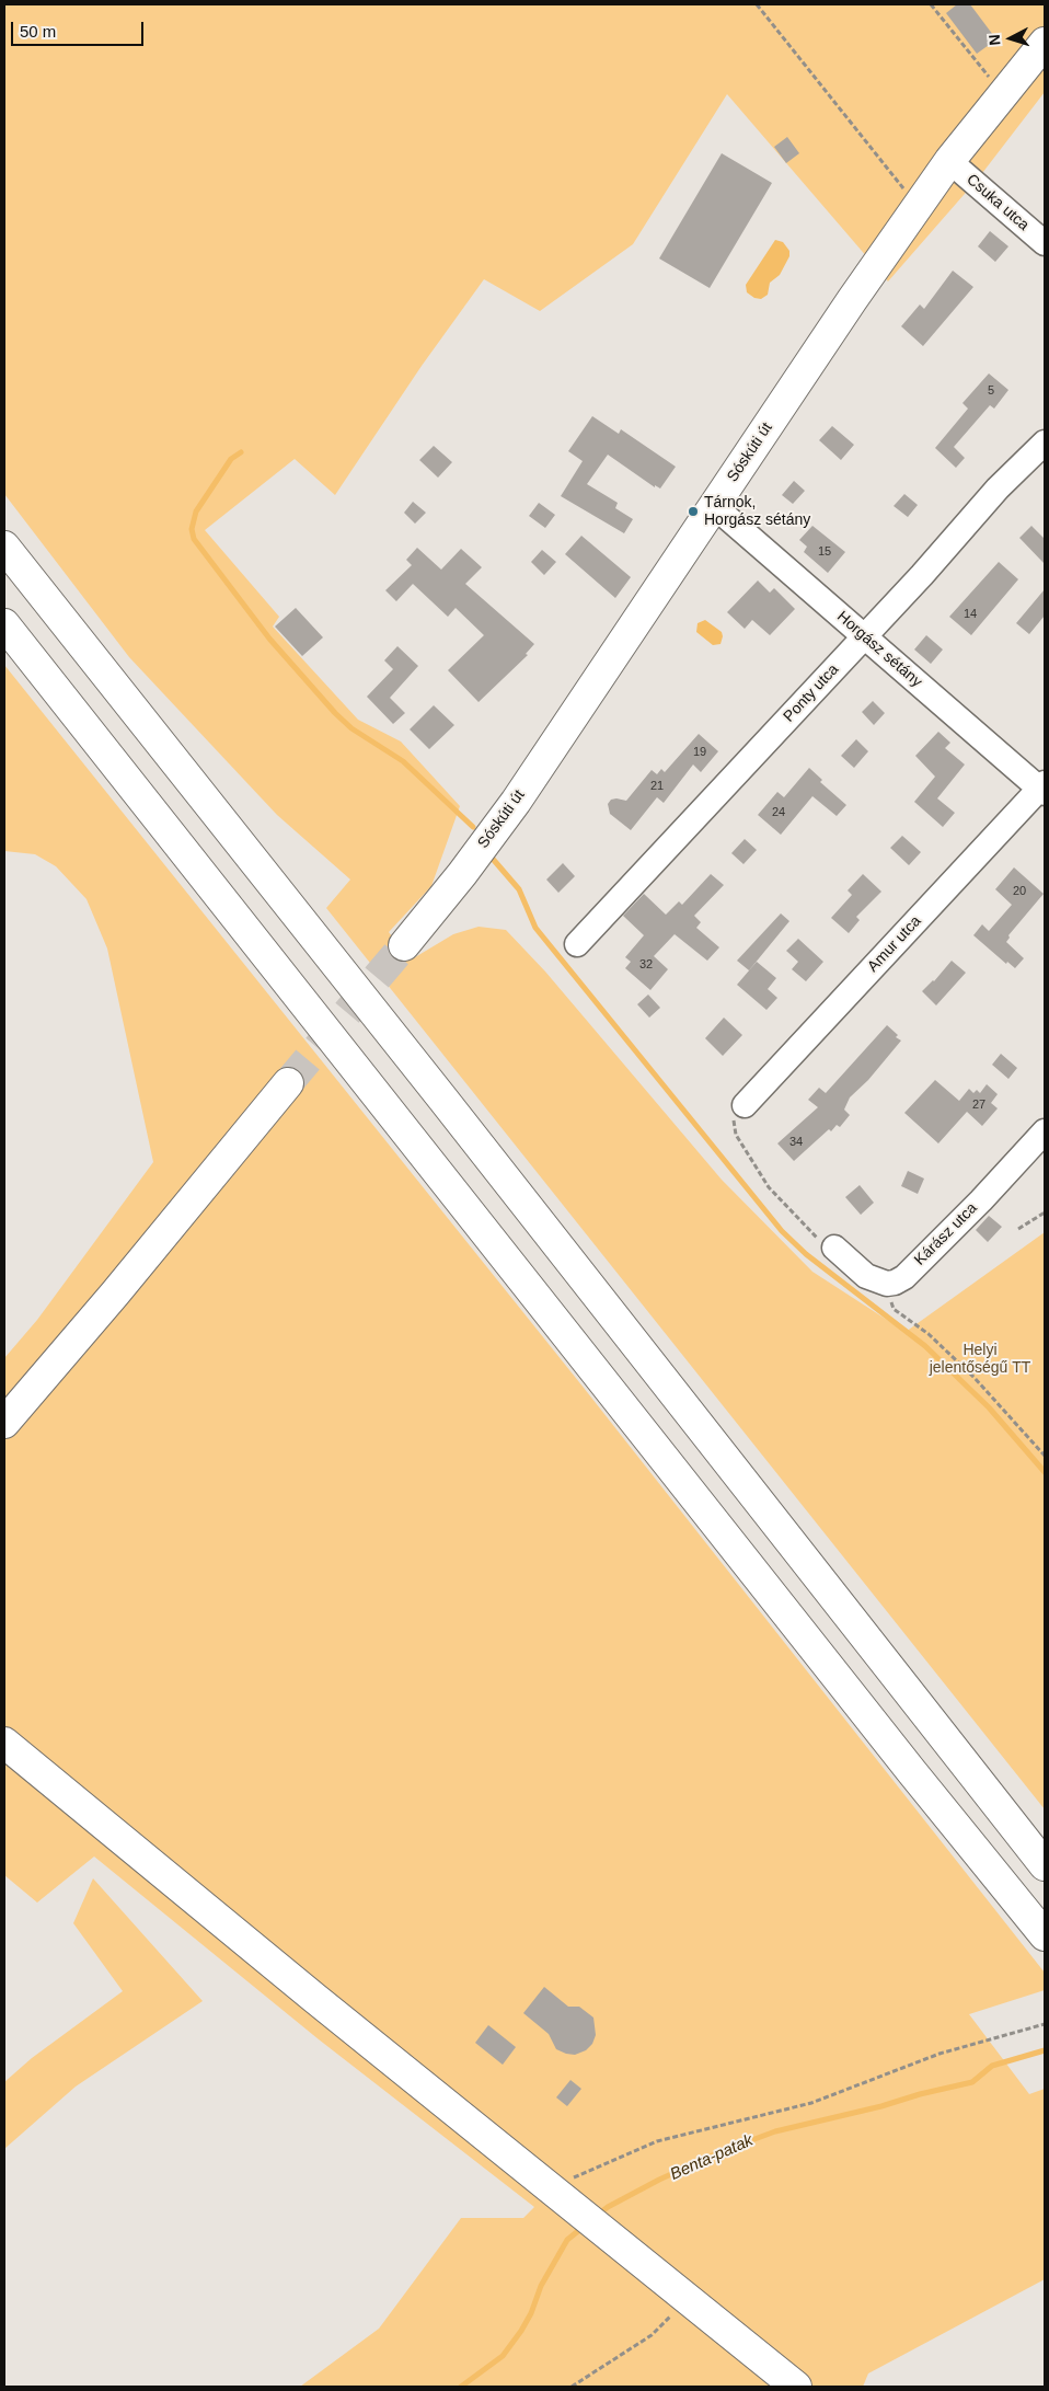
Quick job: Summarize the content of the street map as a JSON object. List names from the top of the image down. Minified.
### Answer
{"streets":{"main road":["Sóskúti út"],"street":["Csuka utca","Horgász sétány","Ponty utca","Amur utca","Kárász utca"]},"crossings":[["Csuka utca","Sóskúti út"],["Sóskúti út","Horgász sétány"],["Horgász sétány","Ponty utca"],["Horgász sétány","Amur utca"]],"water":["Benta-patak"],"parks":["Helyi jelentőségű TT"],"places":["Tárnok, Horgász sétány"],"house_numbers":["5","15","14","19","21","24","20","32","27","34"],"scale_bar":"50 m","north":"left"}
